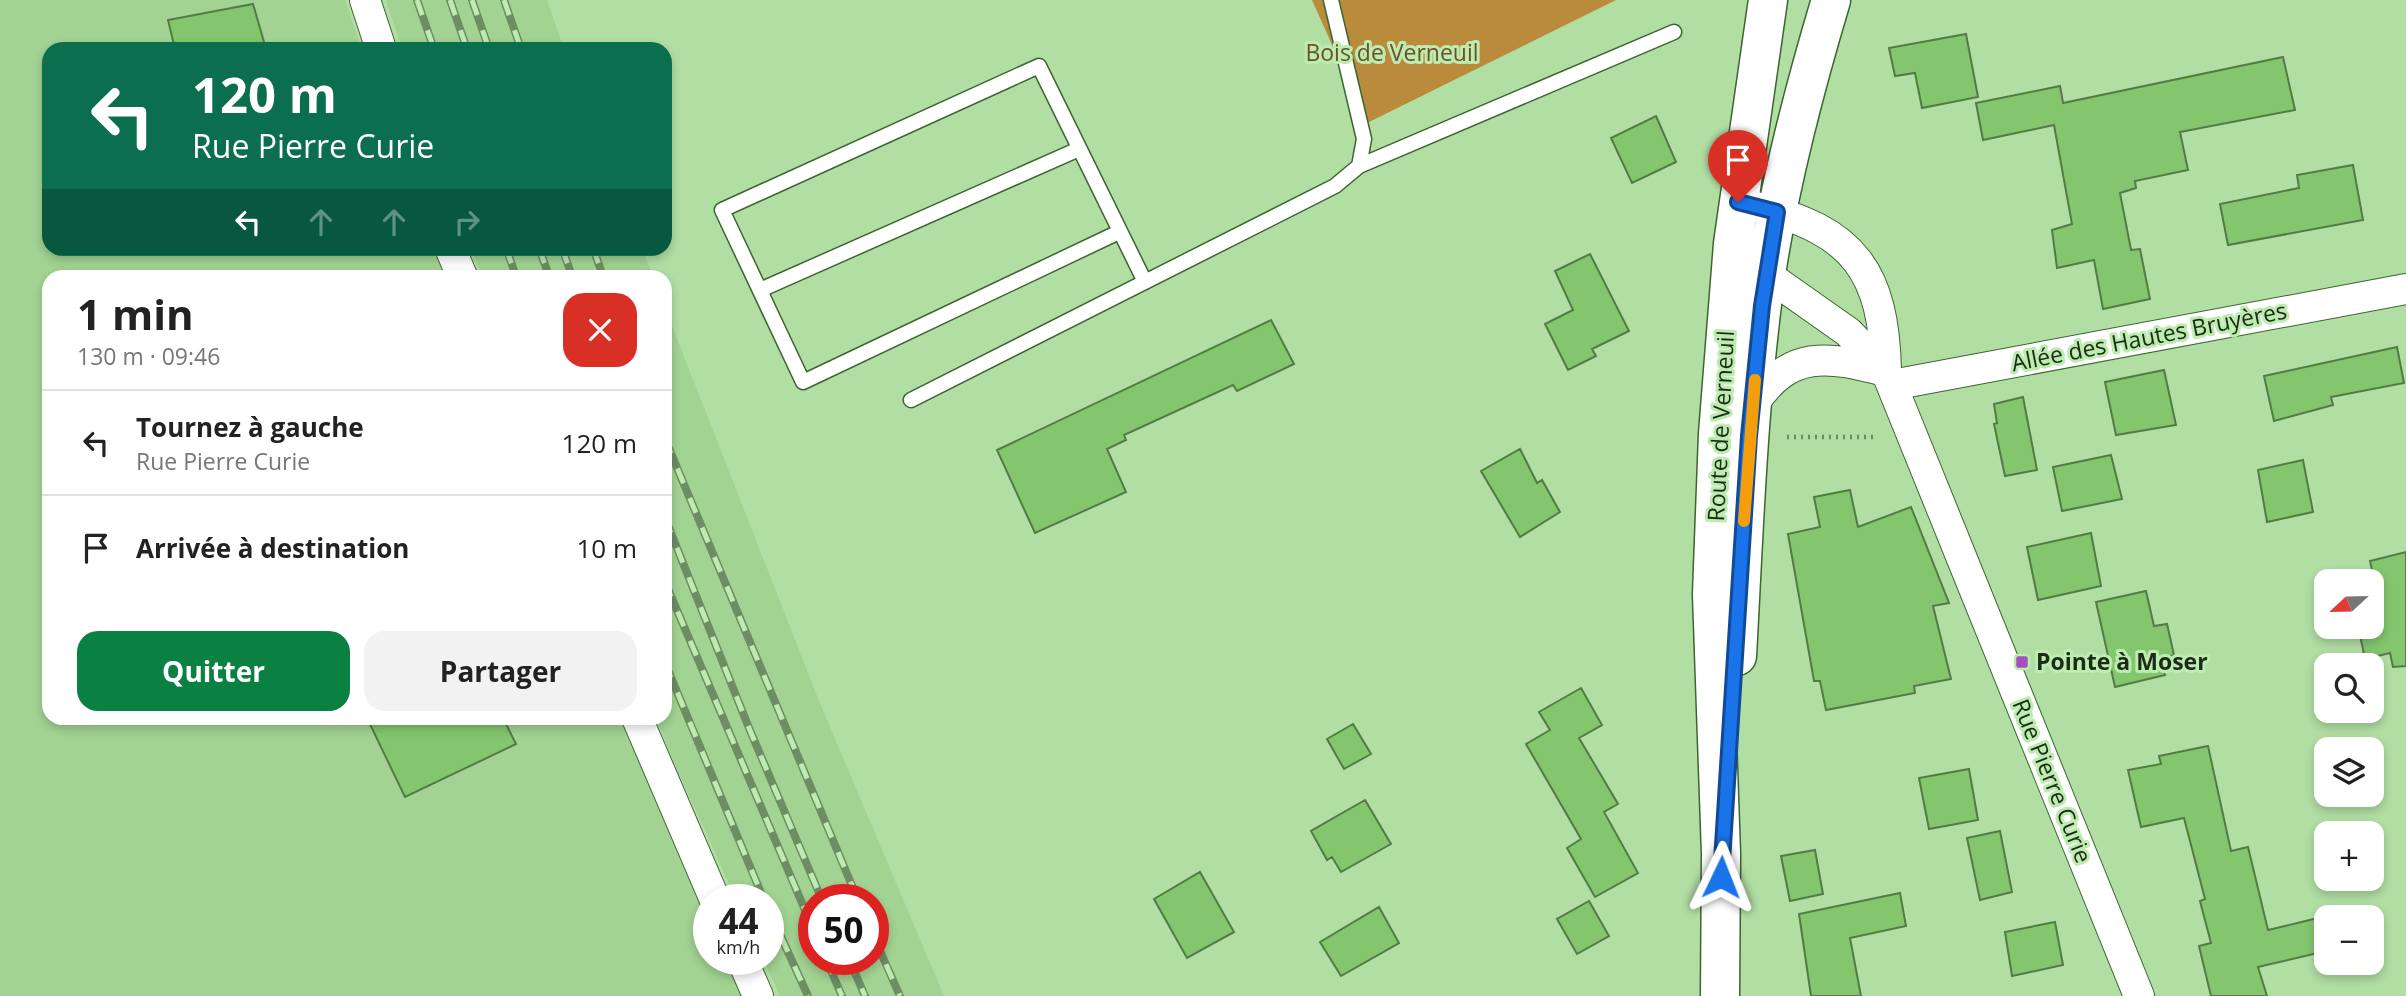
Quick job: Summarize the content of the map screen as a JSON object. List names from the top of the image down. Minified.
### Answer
{"streets":{"main road":["Route de Verneuil"],"street":["Allée des Hautes Bruyères","Rue Pierre Curie"]},"crossings":[["Allée des Hautes Bruyères","Rue Pierre Curie"],["Route de Verneuil","Rue Pierre Curie"]],"parks":["Bois de Verneuil"],"places":{"transit":["Pointe à Moser"]},"north":"left","page":{"turn":["120 m","Rue Pierre Curie"],"heading":["1 min","130 m · 09:46"],"list":[{"name":"Tournez à gauche","note":"Rue Pierre Curie","value":"120 m"},{"name":"Arrivée à destination","value":"10 m"}],"map_buttons":["+","−"],"buttons":["Quitter","Partager"],"speed":"44 km/h","limit":"50"}}
